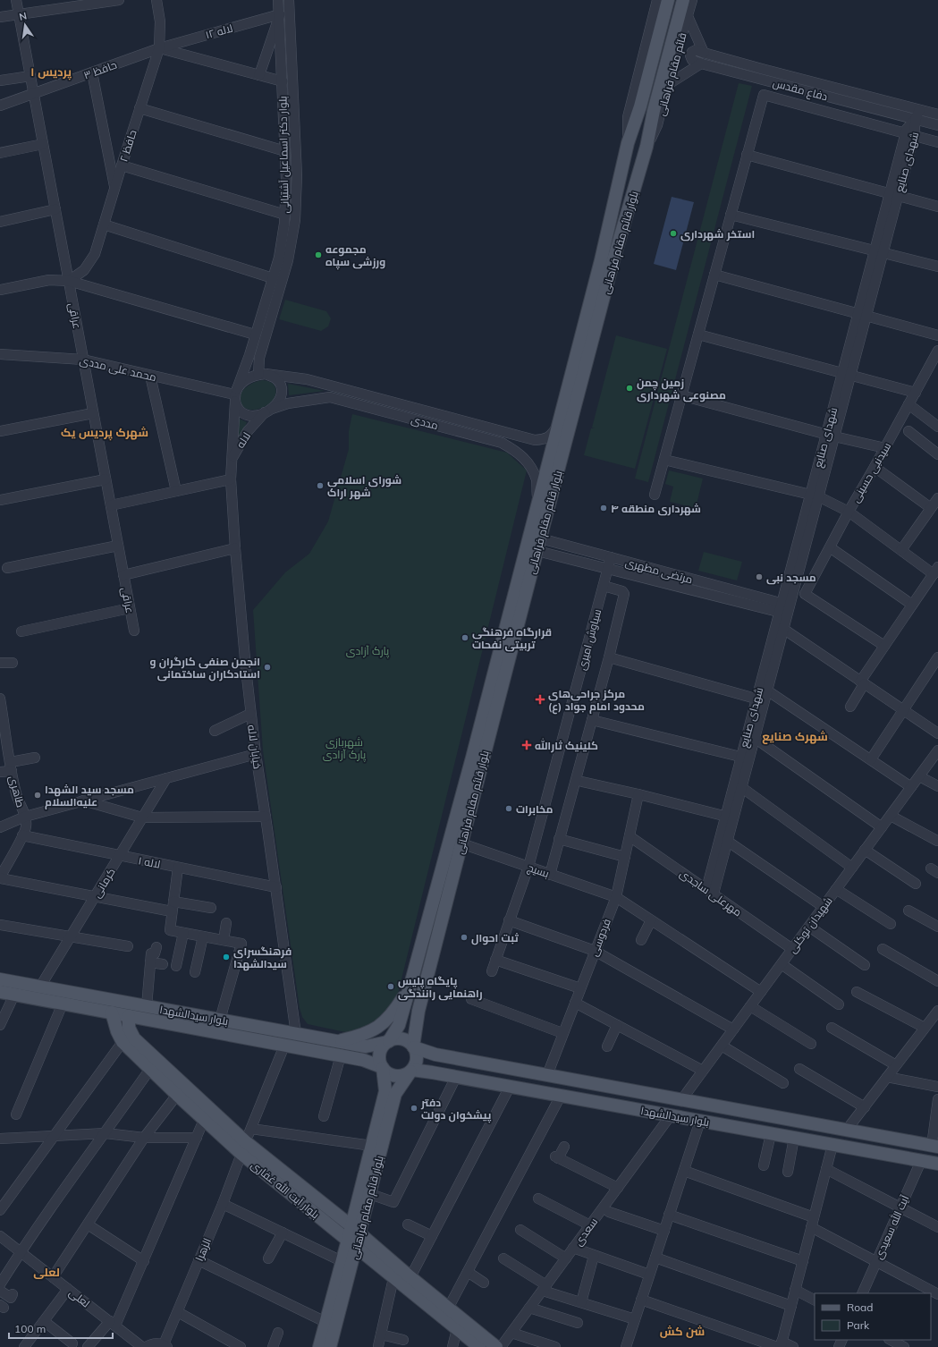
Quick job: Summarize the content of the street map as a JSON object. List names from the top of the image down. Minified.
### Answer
{"streets":{"main road":["بلوار قائم مقام فراهانی","بلوار سیدالشهدا","بلوار آیت الله غفاری"],"street":["لاله ۱۲","حافظ ۳","قائم مقام فراهانی","دفاع مقدس","حافظ ۲","بلوار دکتر اسماعیل آشتیانی","شهدای صنایع","عراقی","محمد علی مددی","مددی","لاله","سیدنبی حسینی","مرتضی مطهری","سیاوش امیری","خیابان لاله","طاهری","لاله ۱","بسیج","کرمانی","مهرعلی ساجدی","شهیدان توکلی","فردوسی","آیت الله سعیدی","سعدی","الزهرا","لعلی"]},"crossings":[["لاله ۱۲","حافظ ۳"],["لاله ۱۲","حافظ ۲"],["لاله ۱۲","بلوار دکتر اسماعیل آشتیانی"],["حافظ ۳","حافظ ۲"],["حافظ ۳","عراقی"],["قائم مقام فراهانی","بلوار قائم مقام فراهانی"],["دفاع مقدس","شهدای صنایع"],["حافظ ۲","عراقی"],["بلوار دکتر اسماعیل آشتیانی","محمد علی مددی"],["بلوار دکتر اسماعیل آشتیانی","مددی"],["بلوار دکتر اسماعیل آشتیانی","لاله"],["شهدای صنایع","مرتضی مطهری"],["شهدای صنایع","مهرعلی ساجدی"],["بلوار قائم مقام فراهانی","مددی"],["بلوار قائم مقام فراهانی","مرتضی مطهری"],["بلوار قائم مقام فراهانی","بسیج"],["بلوار قائم مقام فراهانی","بلوار سیدالشهدا"],["بلوار قائم مقام فراهانی","بلوار آیت الله غفاری"],["عراقی","محمد علی مددی"],["محمد علی مددی","مددی"],["محمد علی مددی","لاله"],["مددی","لاله"],["لاله","خیابان لاله"],["مرتضی مطهری","سیاوش امیری"],["سیاوش امیری","بسیج"],["خیابان لاله","لاله ۱"],["خیابان لاله","بلوار سیدالشهدا"],["طاهری","لاله ۱"],["لاله ۱","کرمانی"],["بسیج","شهیدان توکلی"],["بسیج","فردوسی"],["کرمانی","بلوار سیدالشهدا"],["مهرعلی ساجدی","شهیدان توکلی"],["مهرعلی ساجدی","فردوسی"],["شهیدان توکلی","بلوار سیدالشهدا"],["فردوسی","بلوار سیدالشهدا"],["بلوار سیدالشهدا","بلوار آیت الله غفاری"],["بلوار سیدالشهدا","آیت الله سعیدی"],["بلوار سیدالشهدا","سعدی"],["بلوار آیت الله غفاری","الزهرا"]],"districts":["پردیس ۱","شهرک پردیس یک","شهرک صنایع","لعلی","شن کش"],"parks":["پارک آزادی","شهربازی پارک آزادی"],"places":{"other":["استخر شهرداری","مجموعه ورزشی سپاه","زمین چمن مصنوعی شهرداری","شورای اسلامی شهر اراک","شهرداری منطقه ۴","مسجد نبی","قرارگاه فرهنگی تربیتی نفحات","انجمن صنفی کارگران و استادکاران ساختمانی","مسجد سید الشهدا علیه‌السلام","مخابرات","ثبت احوال","فرهنگسرای سیدالشهدا","پایگاه پلیس راهنمایی رانندگی","دفتر پیشخوان دولت"],"health":["مرکز جراحی‌های محدود امام جواد (ع)","کلینیک ثارالله"]},"legend":["Road","Park"],"scale_bar":"100 m","north":"top"}
